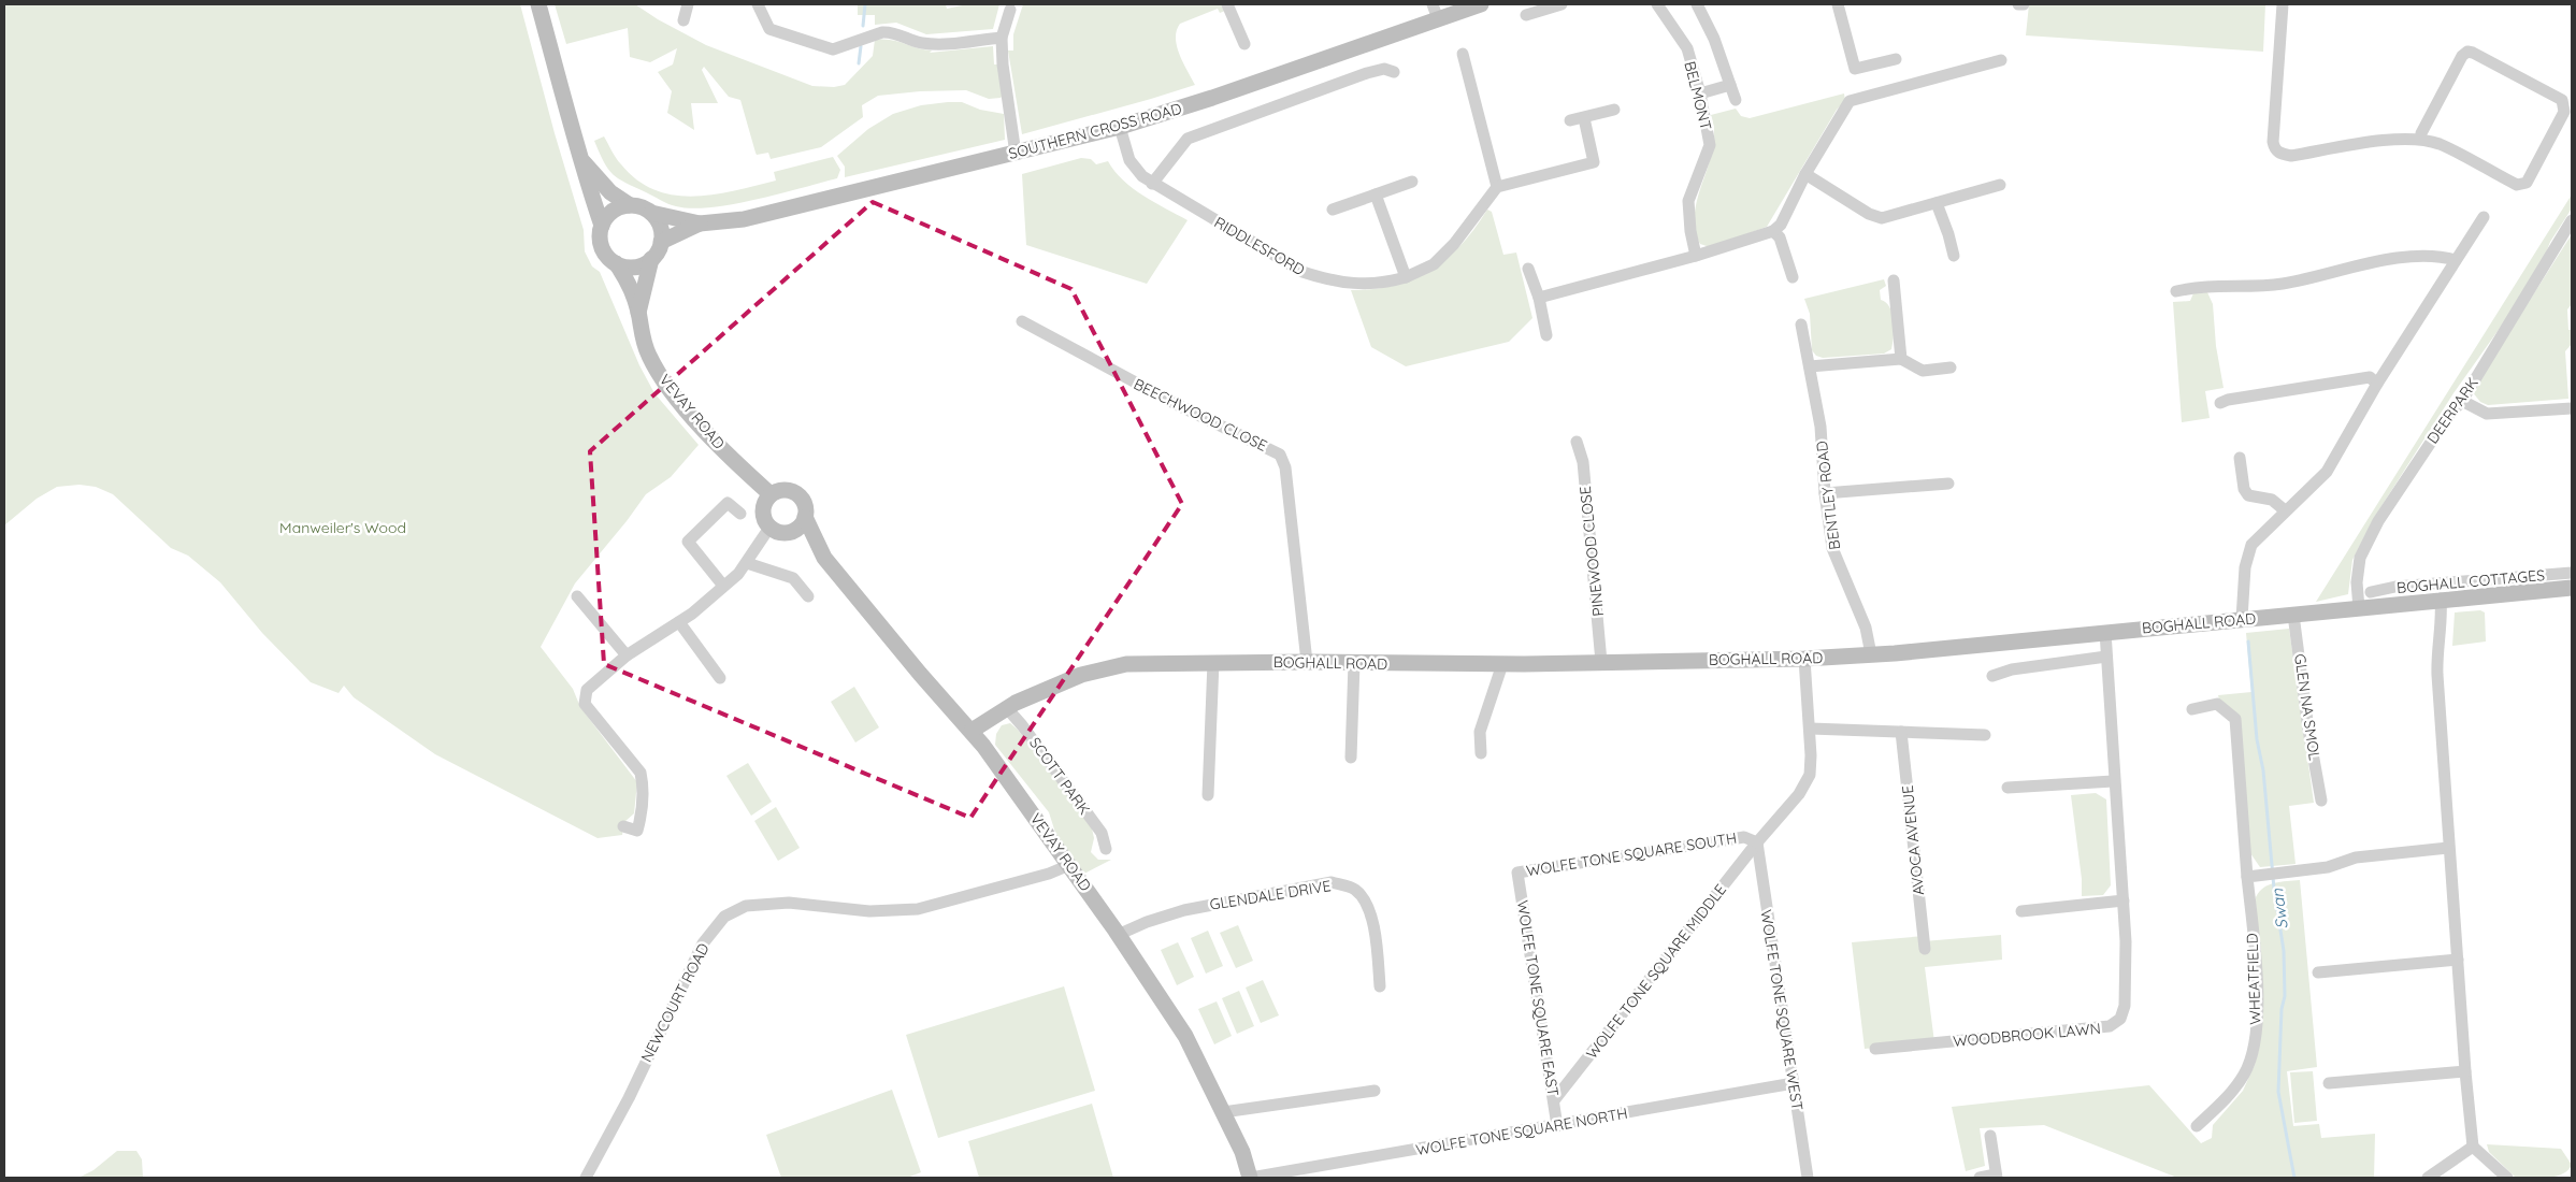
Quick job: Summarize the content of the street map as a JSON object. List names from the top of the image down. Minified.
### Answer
{"streets":{"main road":["SOUTHERN CROSS ROAD","VEVAY ROAD","BOGHALL ROAD"],"street":["BELMONT","RIDDLESFORD","DEERPARK","BEECHWOOD CLOSE","BENTLEY ROAD","PINEWOOD CLOSE","BOGHALL COTTAGES","GLEN NA SMOL","SCOTT PARK","AVOCA AVENUE","WOLFE TONE SQUARE SOUTH","GLENDALE DRIVE","WOLFE TONE SQUARE MIDDLE","WHEATFIELD","WOLFE TONE SQUARE EAST","NEWCOURT ROAD","WOLFE TONE SQUARE WEST","WOODBROOK LAWN","WOLFE TONE SQUARE NORTH"]},"crossings":[["SOUTHERN CROSS ROAD","RIDDLESFORD"],["SOUTHERN CROSS ROAD","VEVAY ROAD"],["DEERPARK","BOGHALL ROAD"],["VEVAY ROAD","BOGHALL ROAD"],["VEVAY ROAD","GLENDALE DRIVE"],["VEVAY ROAD","NEWCOURT ROAD"],["VEVAY ROAD","WOLFE TONE SQUARE NORTH"],["BEECHWOOD CLOSE","BOGHALL ROAD"],["BENTLEY ROAD","BOGHALL ROAD"],["PINEWOOD CLOSE","BOGHALL ROAD"],["BOGHALL COTTAGES","BOGHALL ROAD"],["BOGHALL ROAD","GLEN NA SMOL"],["BOGHALL ROAD","SCOTT PARK"],["BOGHALL ROAD","WOODBROOK LAWN"],["WOLFE TONE SQUARE SOUTH","WOLFE TONE SQUARE MIDDLE"],["WOLFE TONE SQUARE SOUTH","WOLFE TONE SQUARE EAST"],["WOLFE TONE SQUARE SOUTH","WOLFE TONE SQUARE WEST"],["WOLFE TONE SQUARE MIDDLE","WOLFE TONE SQUARE EAST"],["WOLFE TONE SQUARE MIDDLE","WOLFE TONE SQUARE WEST"],["WOLFE TONE SQUARE EAST","WOLFE TONE SQUARE NORTH"],["WOLFE TONE SQUARE WEST","WOLFE TONE SQUARE NORTH"]],"water":["Swan"],"parks":["Manweiler's Wood"]}
